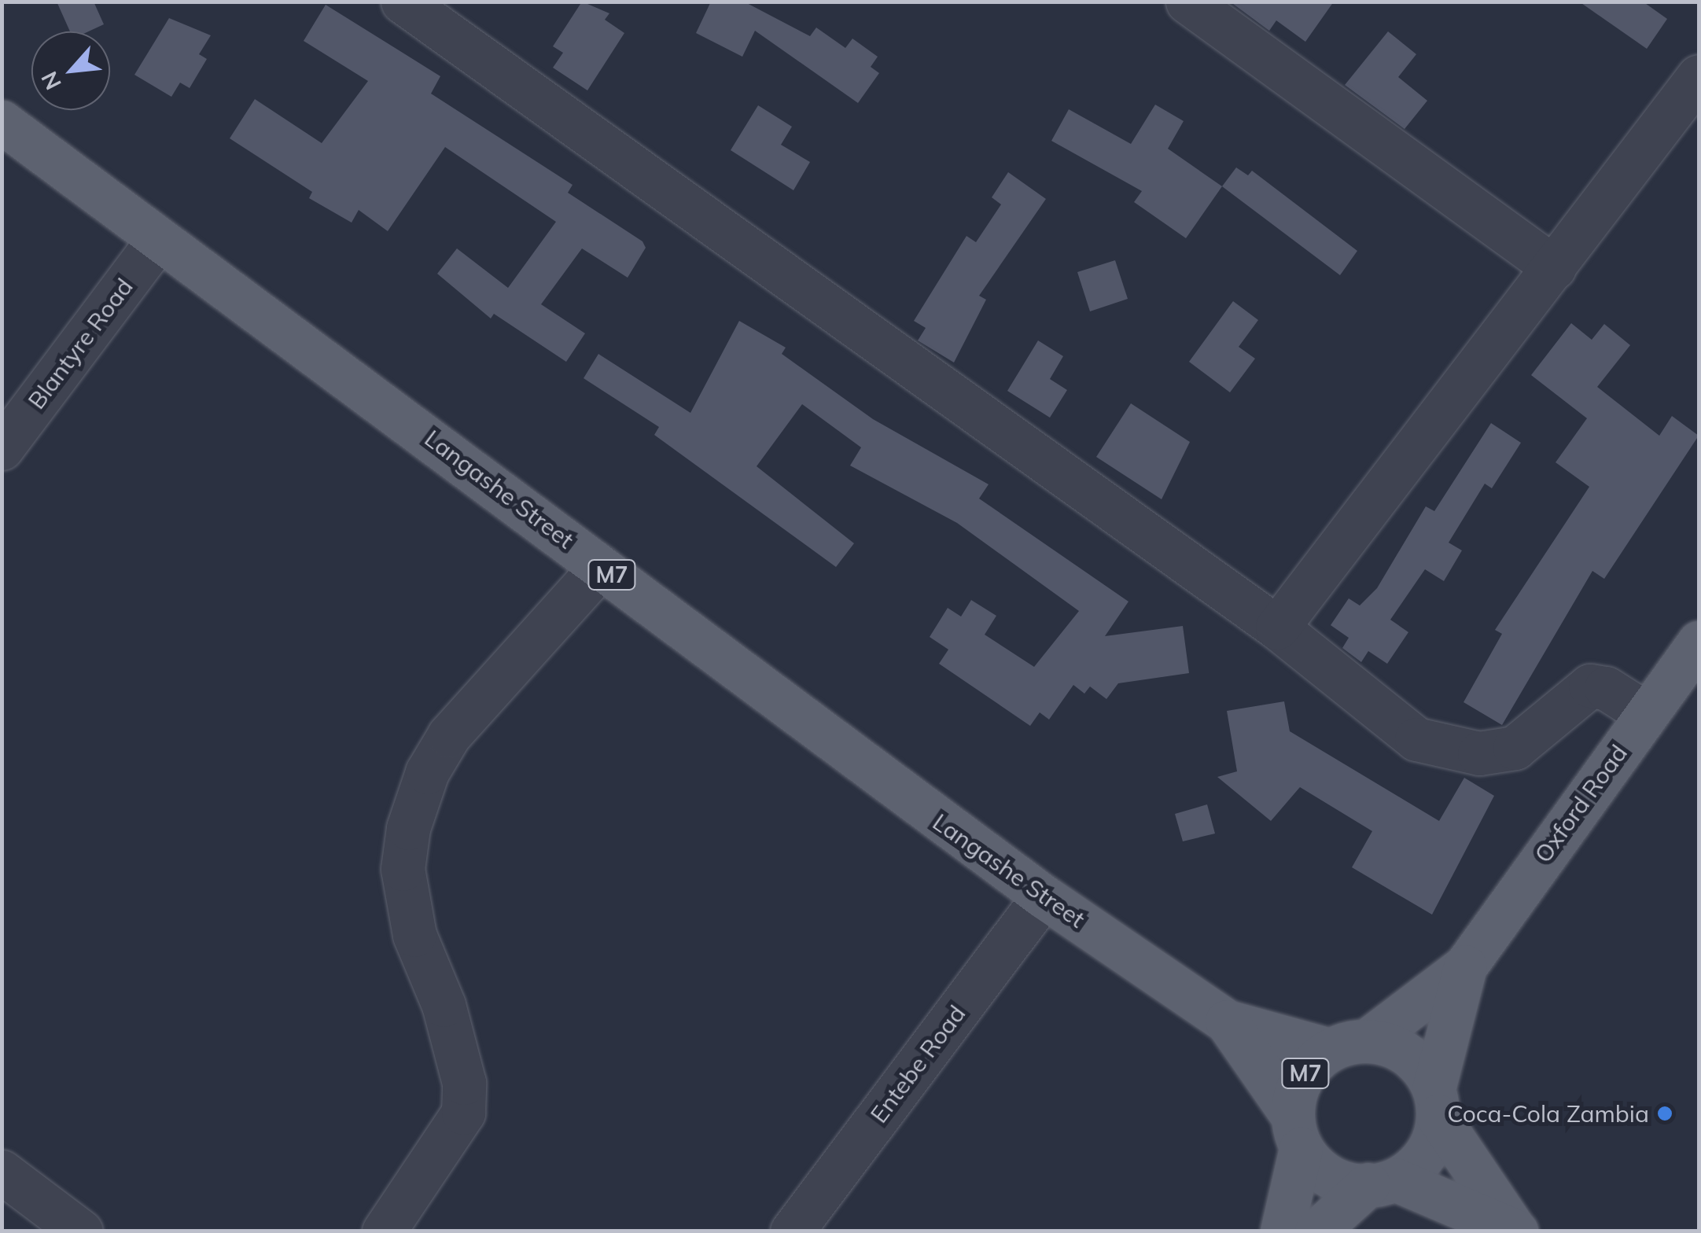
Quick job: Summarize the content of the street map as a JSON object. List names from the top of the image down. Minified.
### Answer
{"streets":{"main road":["Langashe Street","M7","Oxford Road"],"street":["Blantyre Road","Entebe Road"]},"crossings":[["Blantyre Road","Langashe Street"],["Langashe Street","M7"],["Langashe Street","Oxford Road"],["Langashe Street","Entebe Road"],["M7","Oxford Road"]],"places":["Coca-Cola Zambia"],"north":"bottom left"}
